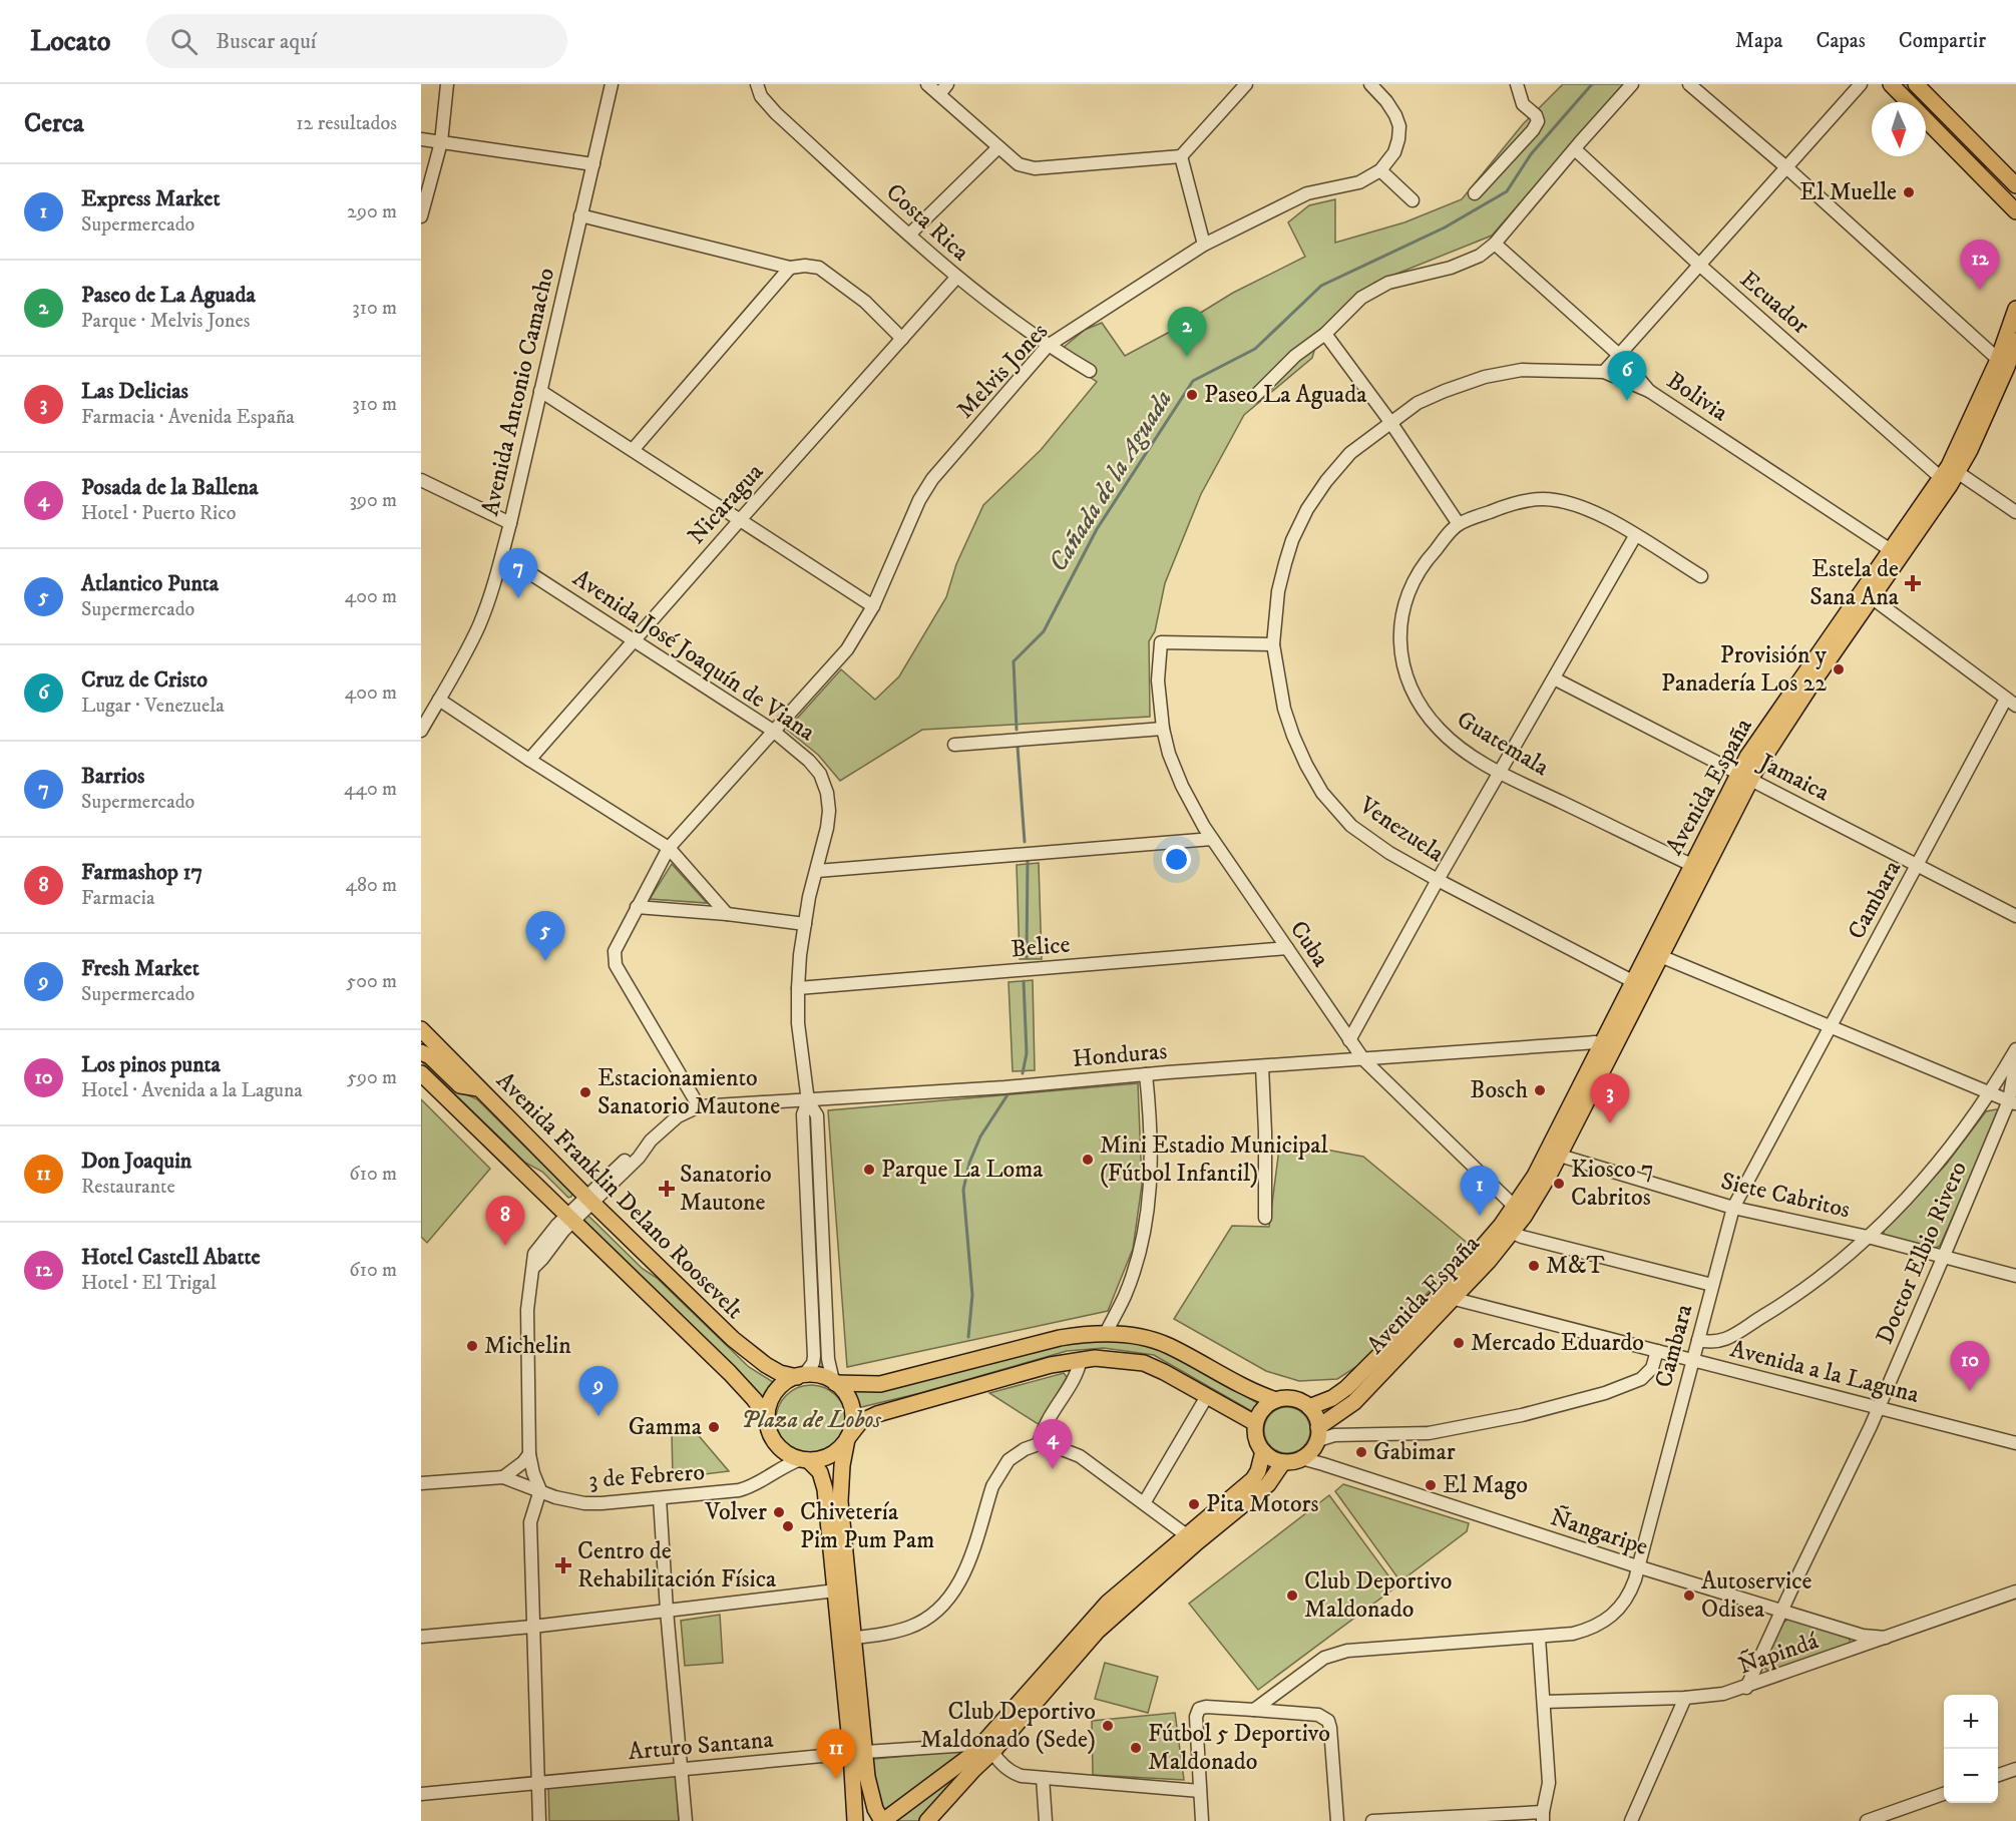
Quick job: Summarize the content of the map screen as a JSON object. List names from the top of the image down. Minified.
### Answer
{"streets":{"main road":["Avenida España","Avenida Franklin Delano Roosevelt"],"street":["Costa Rica","Ecuador","Melvis Jones","Avenida Antonio Camacho","Bolivia","Nicaragua","Avenida José Joaquín de Viana","Guatemala","Jamaica","Venezuela","Cambara","Cuba","Belice","Honduras","Siete Cabritos","Doctor Elbio Rivero","Avenida a la Laguna","3 de Febrero","Ñangaripe","Ñapindá","Arturo Santana"]},"crossings":[["Costa Rica","Melvis Jones"],["Costa Rica","Nicaragua"],["Ecuador","Avenida España"],["Melvis Jones","Avenida José Joaquín de Viana"],["Melvis Jones","Honduras"],["Avenida Antonio Camacho","Avenida José Joaquín de Viana"],["Bolivia","Avenida España"],["Bolivia","Venezuela"],["Nicaragua","Avenida José Joaquín de Viana"],["Avenida José Joaquín de Viana","Belice"],["Avenida José Joaquín de Viana","Honduras"],["Avenida José Joaquín de Viana","Avenida Franklin Delano Roosevelt"],["Avenida José Joaquín de Viana","3 de Febrero"],["Guatemala","Avenida España"],["Jamaica","Avenida España"],["Jamaica","Cambara"],["Avenida España","Venezuela"],["Avenida España","Cuba"],["Avenida España","Honduras"],["Avenida España","Siete Cabritos"],["Avenida España","Avenida a la Laguna"],["Avenida España","Ñangaripe"],["Venezuela","Cuba"],["Cambara","Siete Cabritos"],["Cambara","Avenida a la Laguna"],["Cambara","Ñangaripe"],["Cuba","Belice"],["Cuba","Honduras"],["Honduras","Avenida Franklin Delano Roosevelt"],["Avenida Franklin Delano Roosevelt","3 de Febrero"],["Siete Cabritos","Doctor Elbio Rivero"],["Doctor Elbio Rivero","Avenida a la Laguna"],["Doctor Elbio Rivero","Ñangaripe"],["Doctor Elbio Rivero","Ñapindá"],["Ñangaripe","Ñapindá"]],"water":["Cañada de la Aguada"],"parks":["Plaza de Lobos"],"places":{"other":["El Muelle","Paseo La Aguada","Provisión y Panadería Los 22","Bosch","Estacionamiento Sanatorio Mautone","Mini Estadio Municipal (Fútbol Infantil)","Parque La Loma","Kiosco 7 Cabritos","M&T","Mercado Eduardo","Michelin","Gamma","Gabimar","El Mago","Pita Motors","Volver","Chivetería Pim Pum Pam","Club Deportivo Maldonado","Autoservice Odisea","Club Deportivo Maldonado (Sede)","Fútbol 5 Deportivo Maldonado"],"health":["Estela de Sana Ana","Sanatorio Mautone","Centro de Rehabilitación Física"]},"north":"bottom","page":{"header":"Locato","search":"Buscar aquí","nav":["Mapa","Capas","Compartir"],"heading":["Cerca","12 resultados"],"list":[{"mark":"1","name":"Express Market","note":"Supermercado","value":"290 m"},{"mark":"2","name":"Paseo de La Aguada","note":"Parque · Melvis Jones","value":"310 m"},{"mark":"3","name":"Las Delicias","note":"Farmacia · Avenida España","value":"310 m"},{"mark":"4","name":"Posada de la Ballena","note":"Hotel · Puerto Rico","value":"390 m"},{"mark":"5","name":"Atlantico Punta","note":"Supermercado","value":"400 m"},{"mark":"6","name":"Cruz de Cristo","note":"Lugar · Venezuela","value":"400 m"},{"mark":"7","name":"Barrios","note":"Supermercado","value":"440 m"},{"mark":"8","name":"Farmashop 17","note":"Farmacia","value":"480 m"},{"mark":"9","name":"Fresh Market","note":"Supermercado","value":"500 m"},{"mark":"10","name":"Los pinos punta","note":"Hotel · Avenida a la Laguna","value":"590 m"},{"mark":"11","name":"Don Joaquin","note":"Restaurante","value":"610 m"},{"mark":"12","name":"Hotel Castell Abatte","note":"Hotel · El Trigal","value":"610 m"}],"pins":["12","2","6","7","5","3","1","8","10","9","4","11"],"map_buttons":["+","−"]}}
